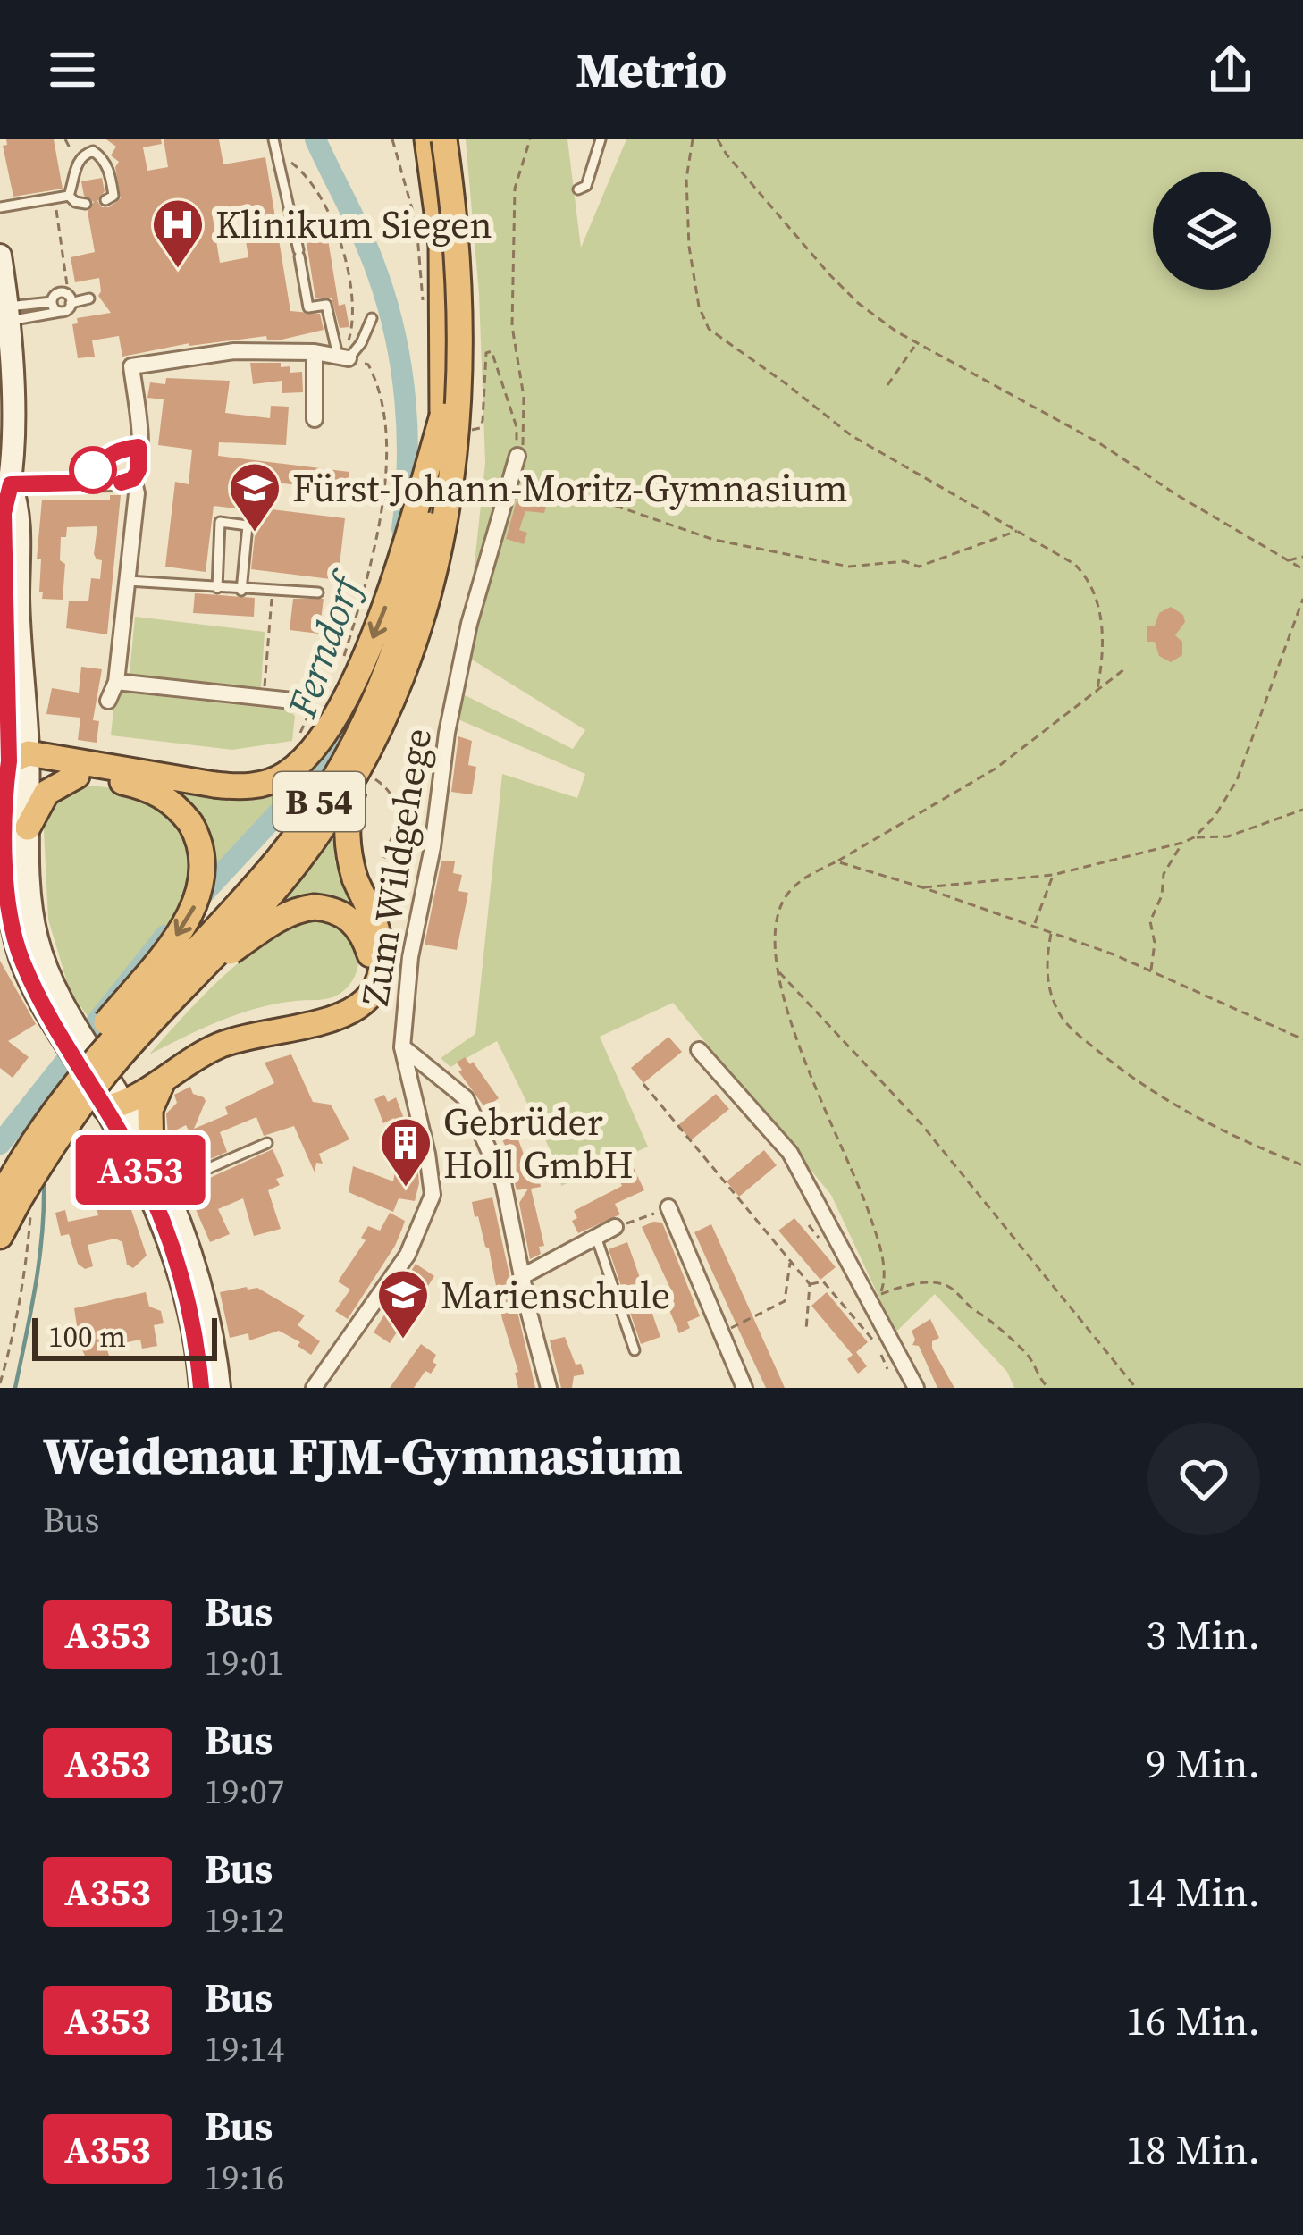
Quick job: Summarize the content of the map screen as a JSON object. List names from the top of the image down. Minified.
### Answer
{"streets":{"highway":["B 54"],"street":["Zum Wildgehege"]},"water":["Ferndorf"],"places":{"hospital":["Klinikum Siegen"],"school or university":["Fürst-Johann-Moritz-Gymnasium","Marienschule"],"building":["Gebrüder Holl GmbH"]},"lines":["bus line A353"],"scale_bar":"100 m","page":{"header":"Metrio","on_map":"A353","scale":"100 m","heading":["Weidenau FJM-Gymnasium","Bus"],"list":[{"mark":"A353","name":"Bus","note":"19:01","value":"3 Min."},{"mark":"A353","name":"Bus","note":"19:07","value":"9 Min."},{"mark":"A353","name":"Bus","note":"19:12","value":"14 Min."},{"mark":"A353","name":"Bus","note":"19:14","value":"16 Min."},{"mark":"A353","name":"Bus","note":"19:16","value":"18 Min."}]}}
